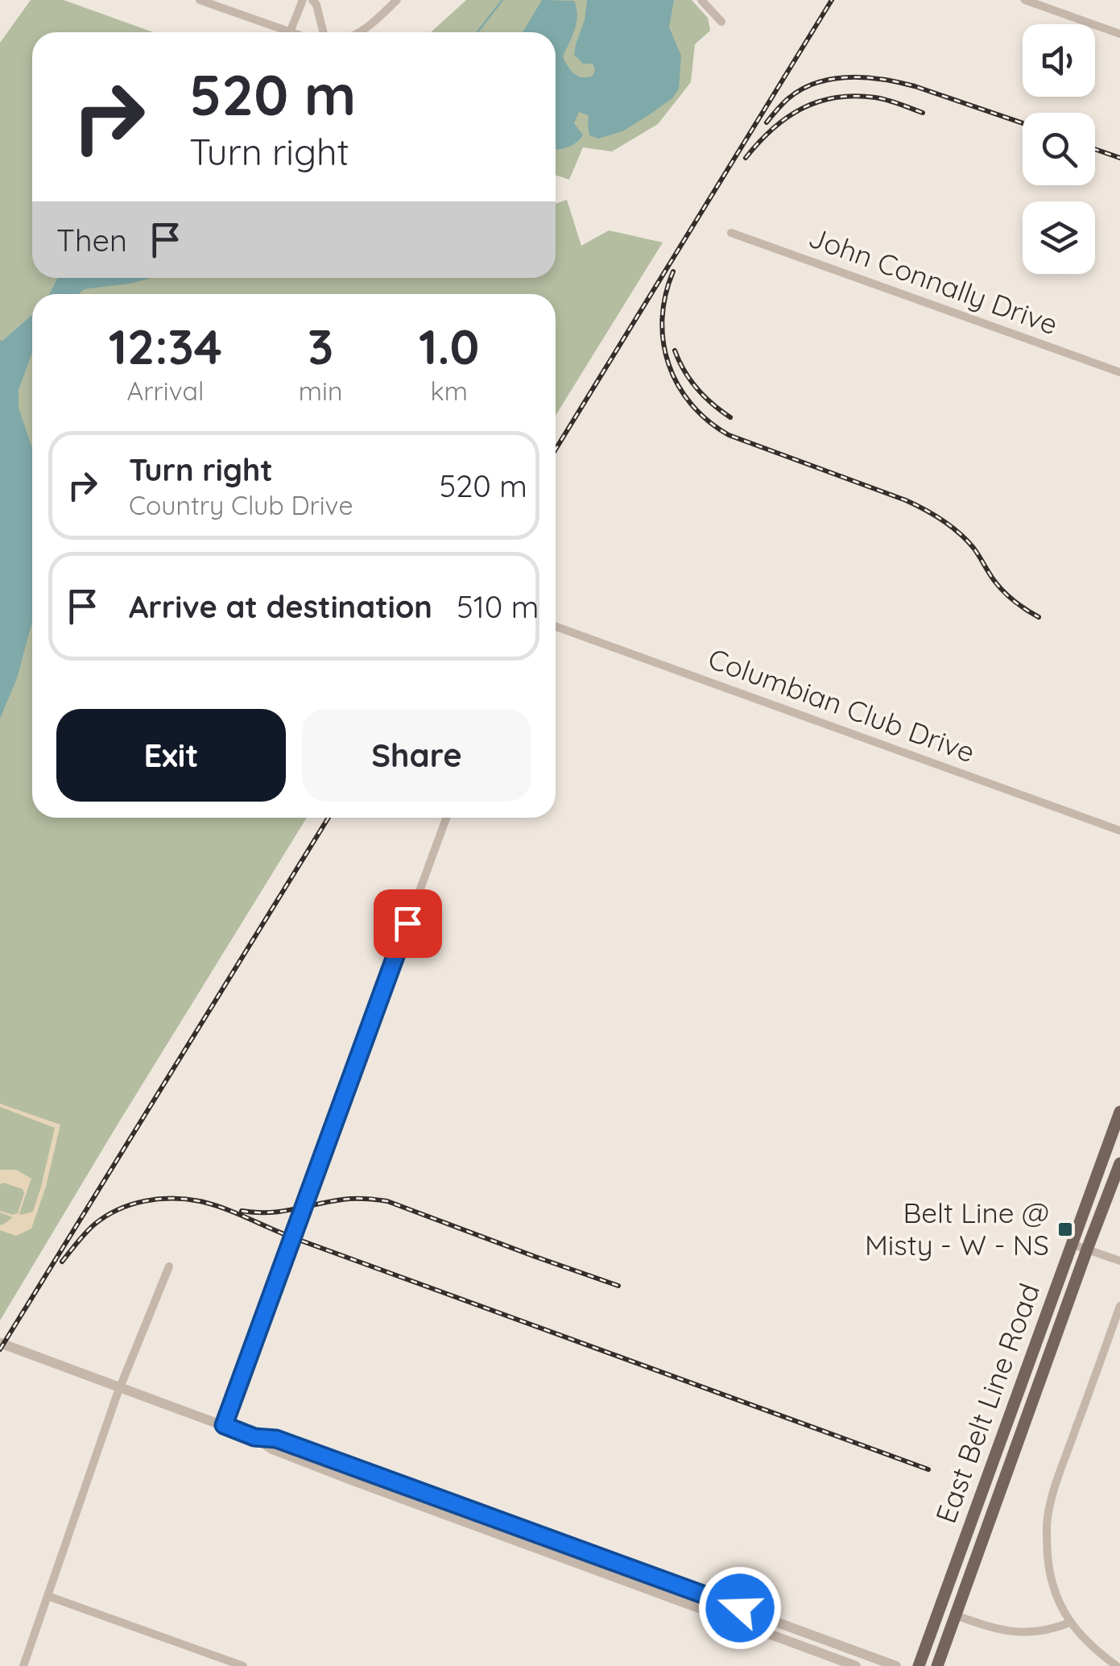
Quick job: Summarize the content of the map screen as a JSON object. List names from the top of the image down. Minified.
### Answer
{"streets":{"main road":["East Belt Line Road"],"street":["John Connally Drive","Columbian Club Drive"]},"places":{"transit":["Belt Line @ Misty - W - NS"]},"page":{"turn":["520 m","Turn right"],"then":"Then","eta":["12:34","Arrival","3","min","1.0","km"],"list":[{"name":"Turn right","note":"Country Club Drive","value":"520 m"},{"name":"Arrive at destination","value":"510 m"}],"buttons":["Exit","Share"]}}
